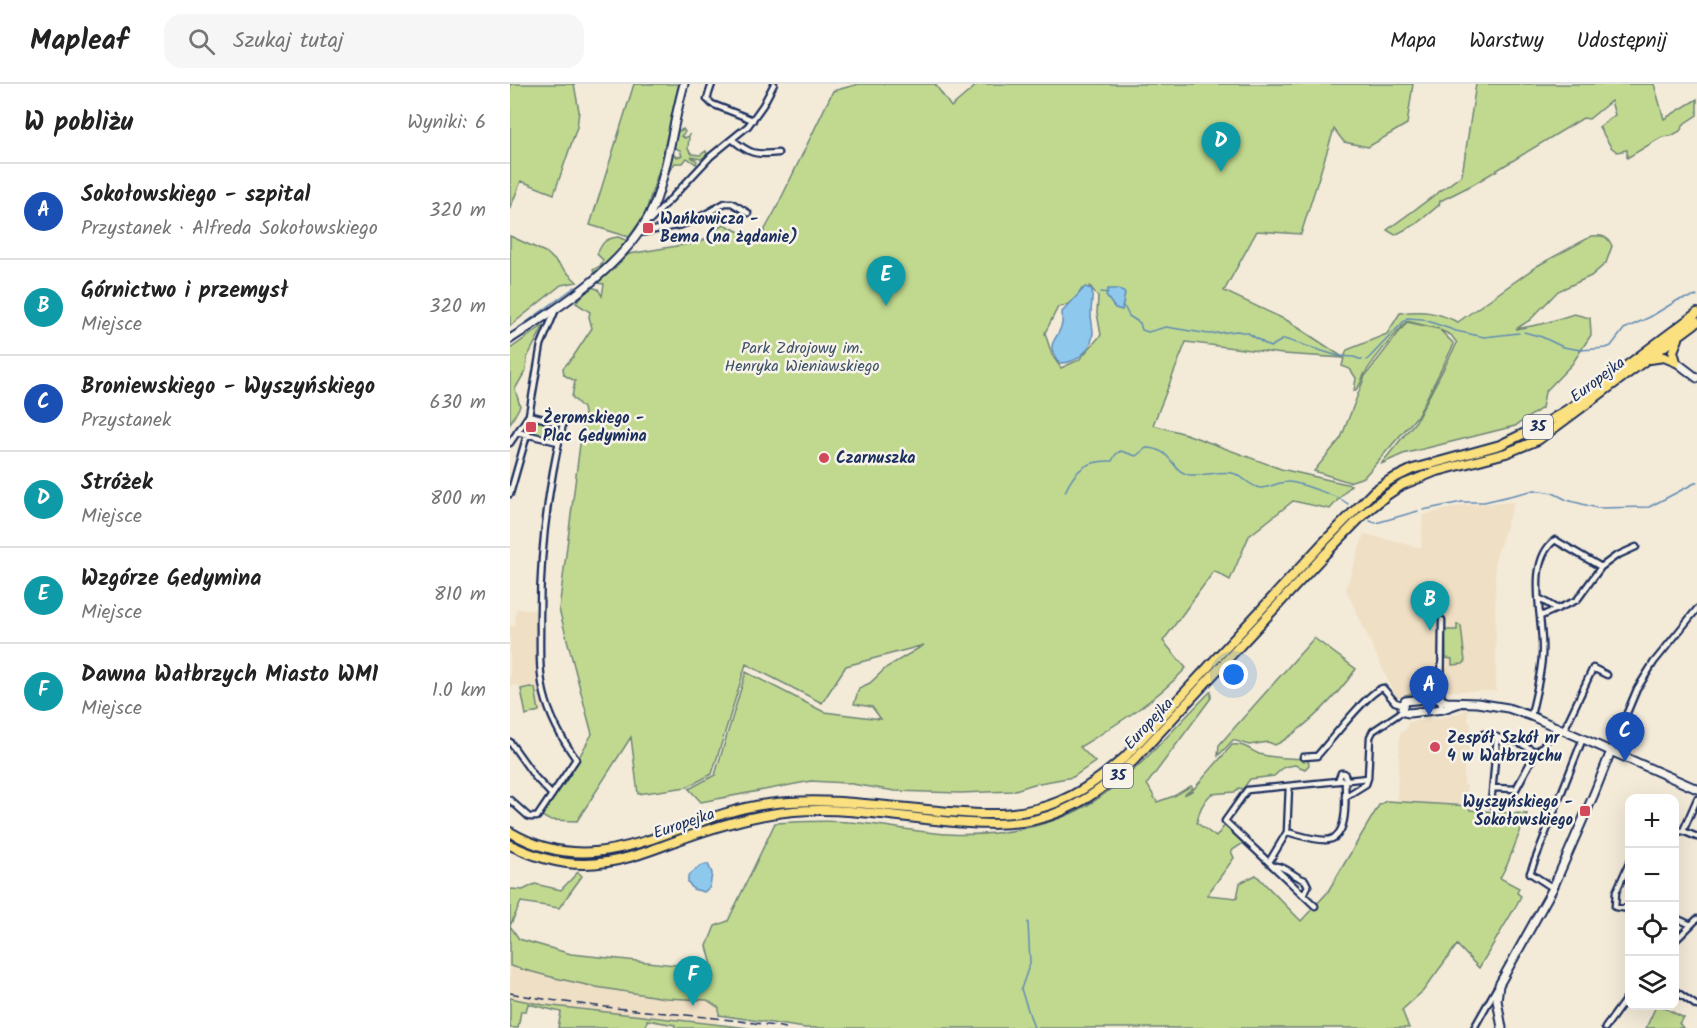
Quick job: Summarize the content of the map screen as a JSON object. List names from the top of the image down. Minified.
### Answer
{"streets":{"main road":["Europejka","35"]},"parks":["Park Zdrojowy im. Henryka Wieniawskiego"],"places":{"transit":["Wańkowicza - Bema (na żądanie)","Żeromskiego - Plac Gedymina","Wyszyńskiego - Sokołowskiego"],"other":["Czarnuszka","Zespół Szkół nr 4 w Wałbrzychu"]},"page":{"header":"Mapleaf","search":"Szukaj tutaj","nav":["Mapa","Warstwy","Udostępnij"],"heading":["W pobliżu","Wyniki: 6"],"pins":["D","E","B","A","C","F"],"list":[{"mark":"A","name":"Sokołowskiego - szpital","note":"Przystanek · Alfreda Sokołowskiego","value":"320 m"},{"mark":"B","name":"Górnictwo i przemysł","note":"Miejsce","value":"320 m"},{"mark":"C","name":"Broniewskiego - Wyszyńskiego","note":"Przystanek","value":"630 m"},{"mark":"D","name":"Stróżek","note":"Miejsce","value":"800 m"},{"mark":"E","name":"Wzgórze Gedymina","note":"Miejsce","value":"810 m"},{"mark":"F","name":"Dawna Wałbrzych Miasto WM1","note":"Miejsce","value":"1.0 km"}],"map_buttons":["+","−"]}}
